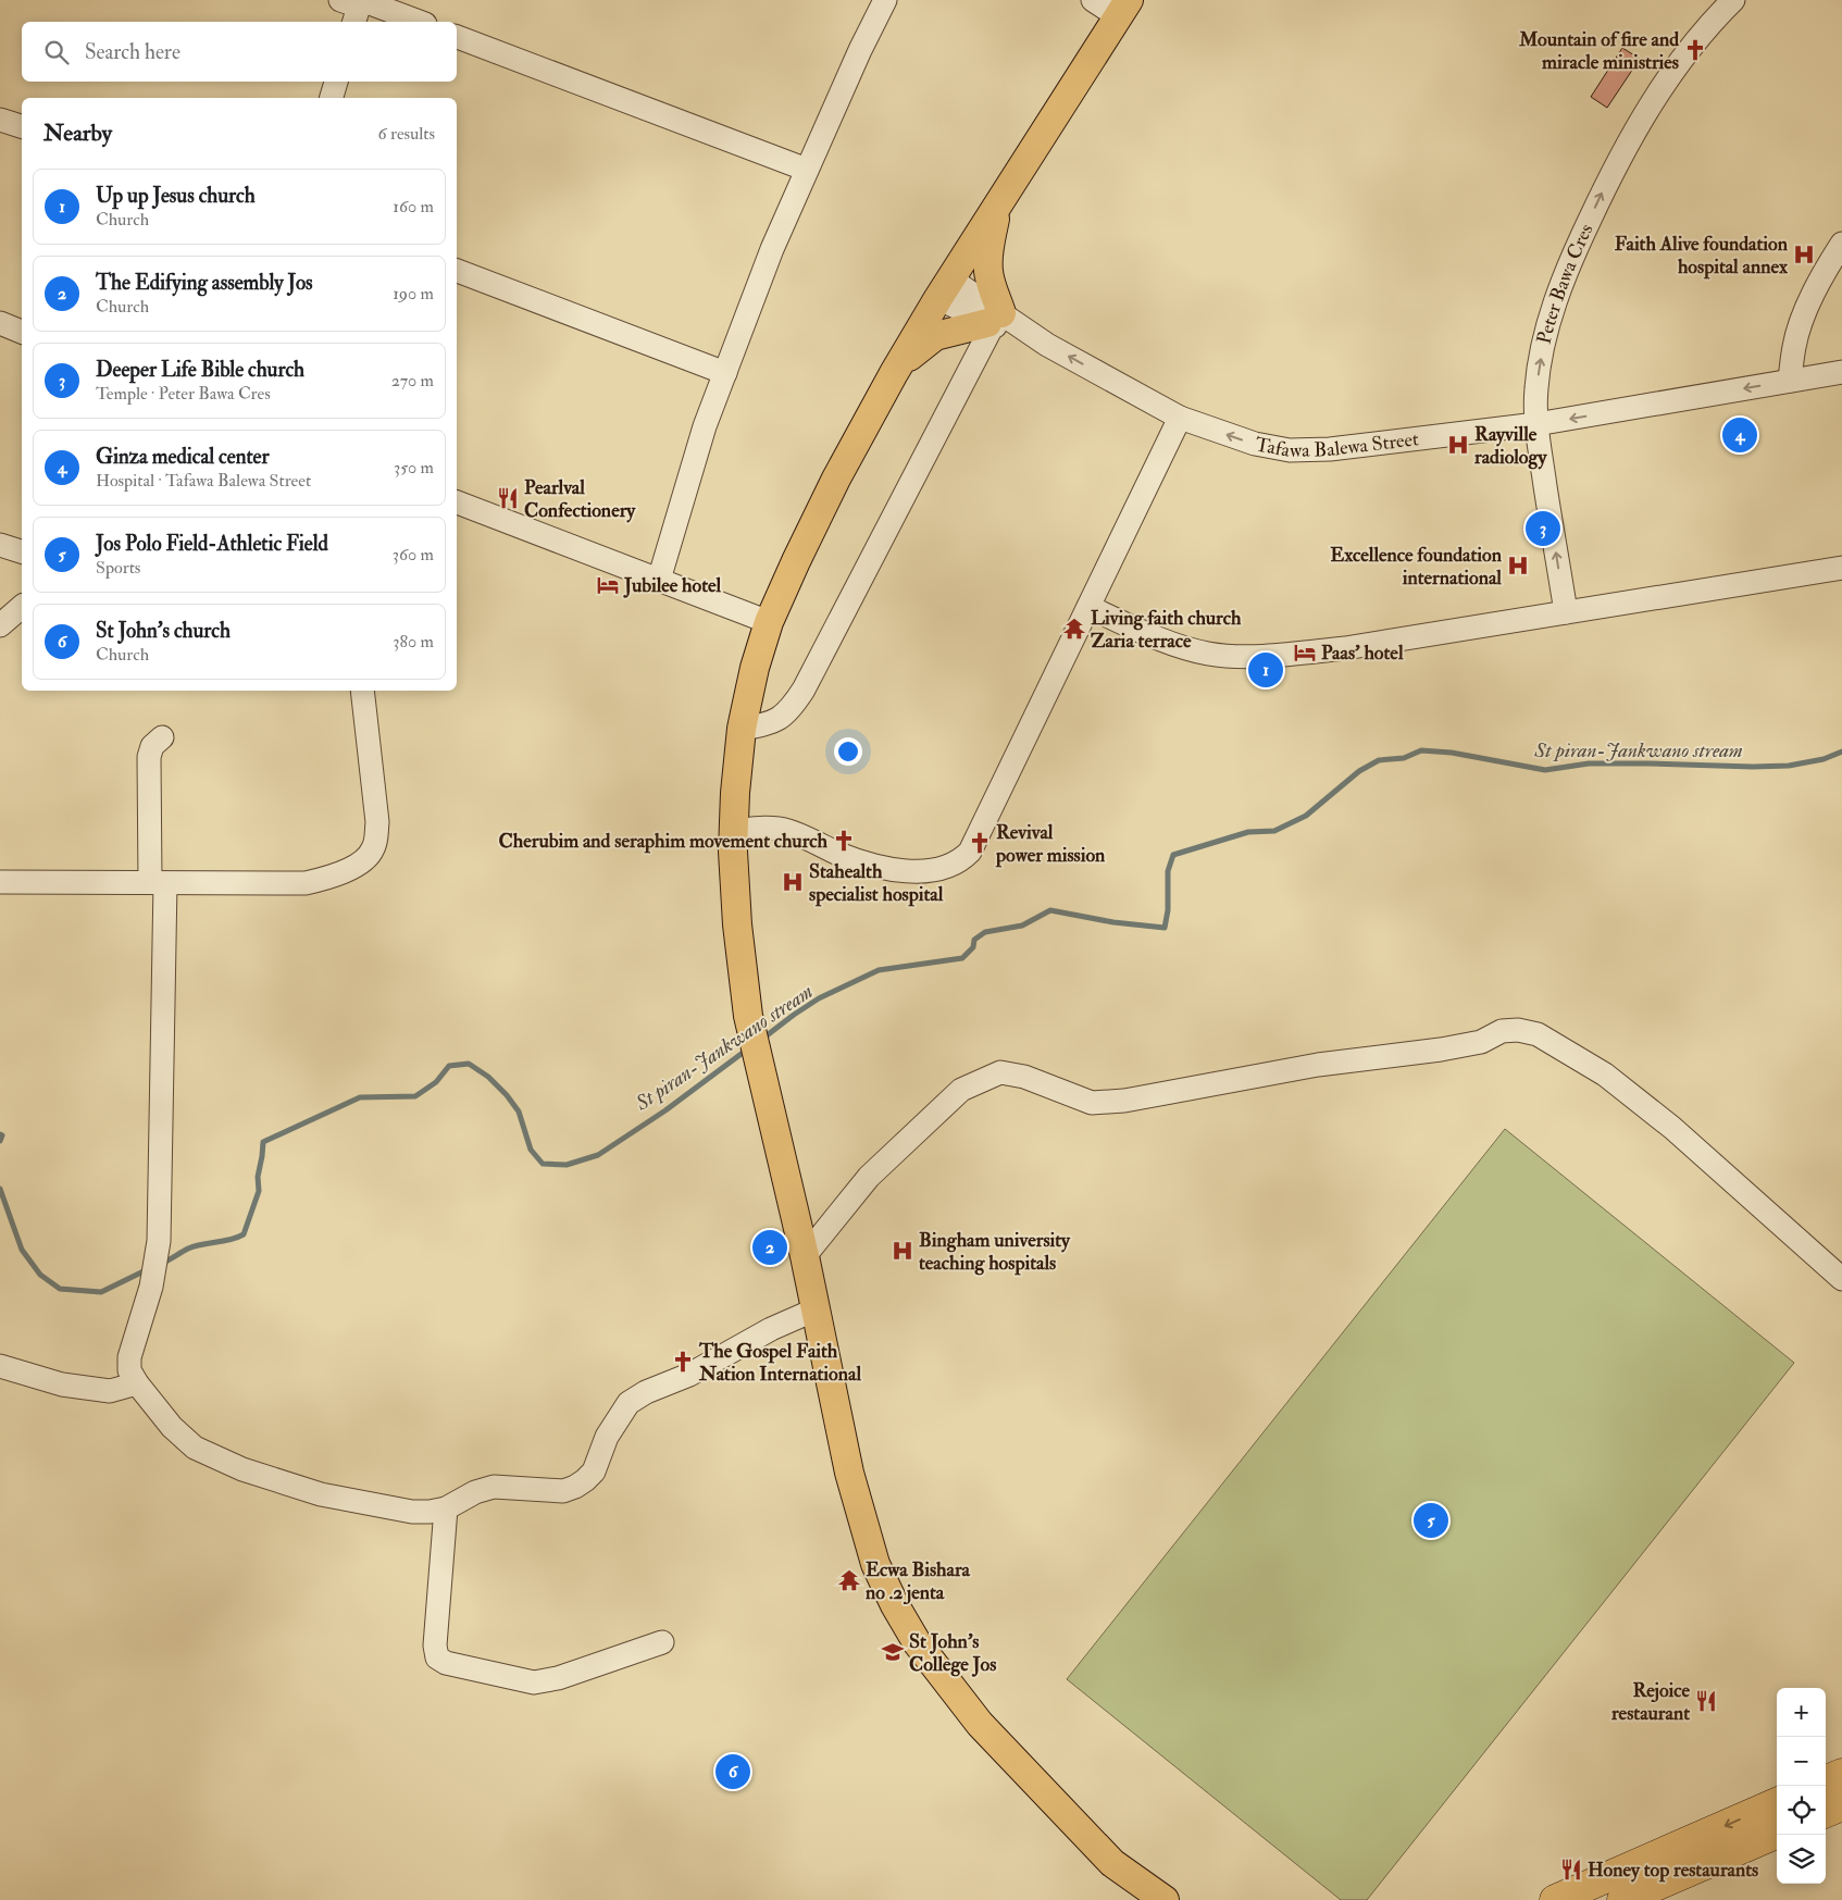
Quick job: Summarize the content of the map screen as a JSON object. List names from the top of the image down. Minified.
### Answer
{"streets":{"street":["Peter Bawa Cres","Tafawa Balewa Street"]},"crossings":[["Peter Bawa Cres","Tafawa Balewa Street"]],"one_way":["Peter Bawa Cres"],"water":["St piran-Jankwano stream"],"places":{"church":["Mountain of fire and miracle ministries","Cherubim and seraphim movement church","Revival power mission","The Gospel Faith Nation International"],"hospital":["Faith Alive foundation hospital annex","Rayville radiology","Excellence foundation international","Stahealth specialist hospital","Bingham university teaching hospitals"],"restaurant":["Pearlval Confectionery","Rejoice restaurant","Honey top restaurants"],"hotel":["Jubilee hotel","Paas' hotel"],"temple":["Living faith church Zaria terrace","Ecwa Bishara no .2 jenta"],"school or university":["St John's College Jos"]},"page":{"search":"Search here","heading":["Nearby","6 results"],"list":[{"mark":"1","name":"Up up Jesus church","note":"Church","value":"160 m"},{"mark":"2","name":"The Edifying assembly Jos","note":"Church","value":"190 m"},{"mark":"3","name":"Deeper Life Bible church","note":"Temple · Peter Bawa Cres","value":"270 m"},{"mark":"4","name":"Ginza medical center","note":"Hospital · Tafawa Balewa Street","value":"350 m"},{"mark":"5","name":"Jos Polo Field-Athletic Field","note":"Sports","value":"360 m"},{"mark":"6","name":"St John's church","note":"Church","value":"380 m"}],"pins":["4","3","1","2","5","6"],"map_buttons":["+","−"]}}
